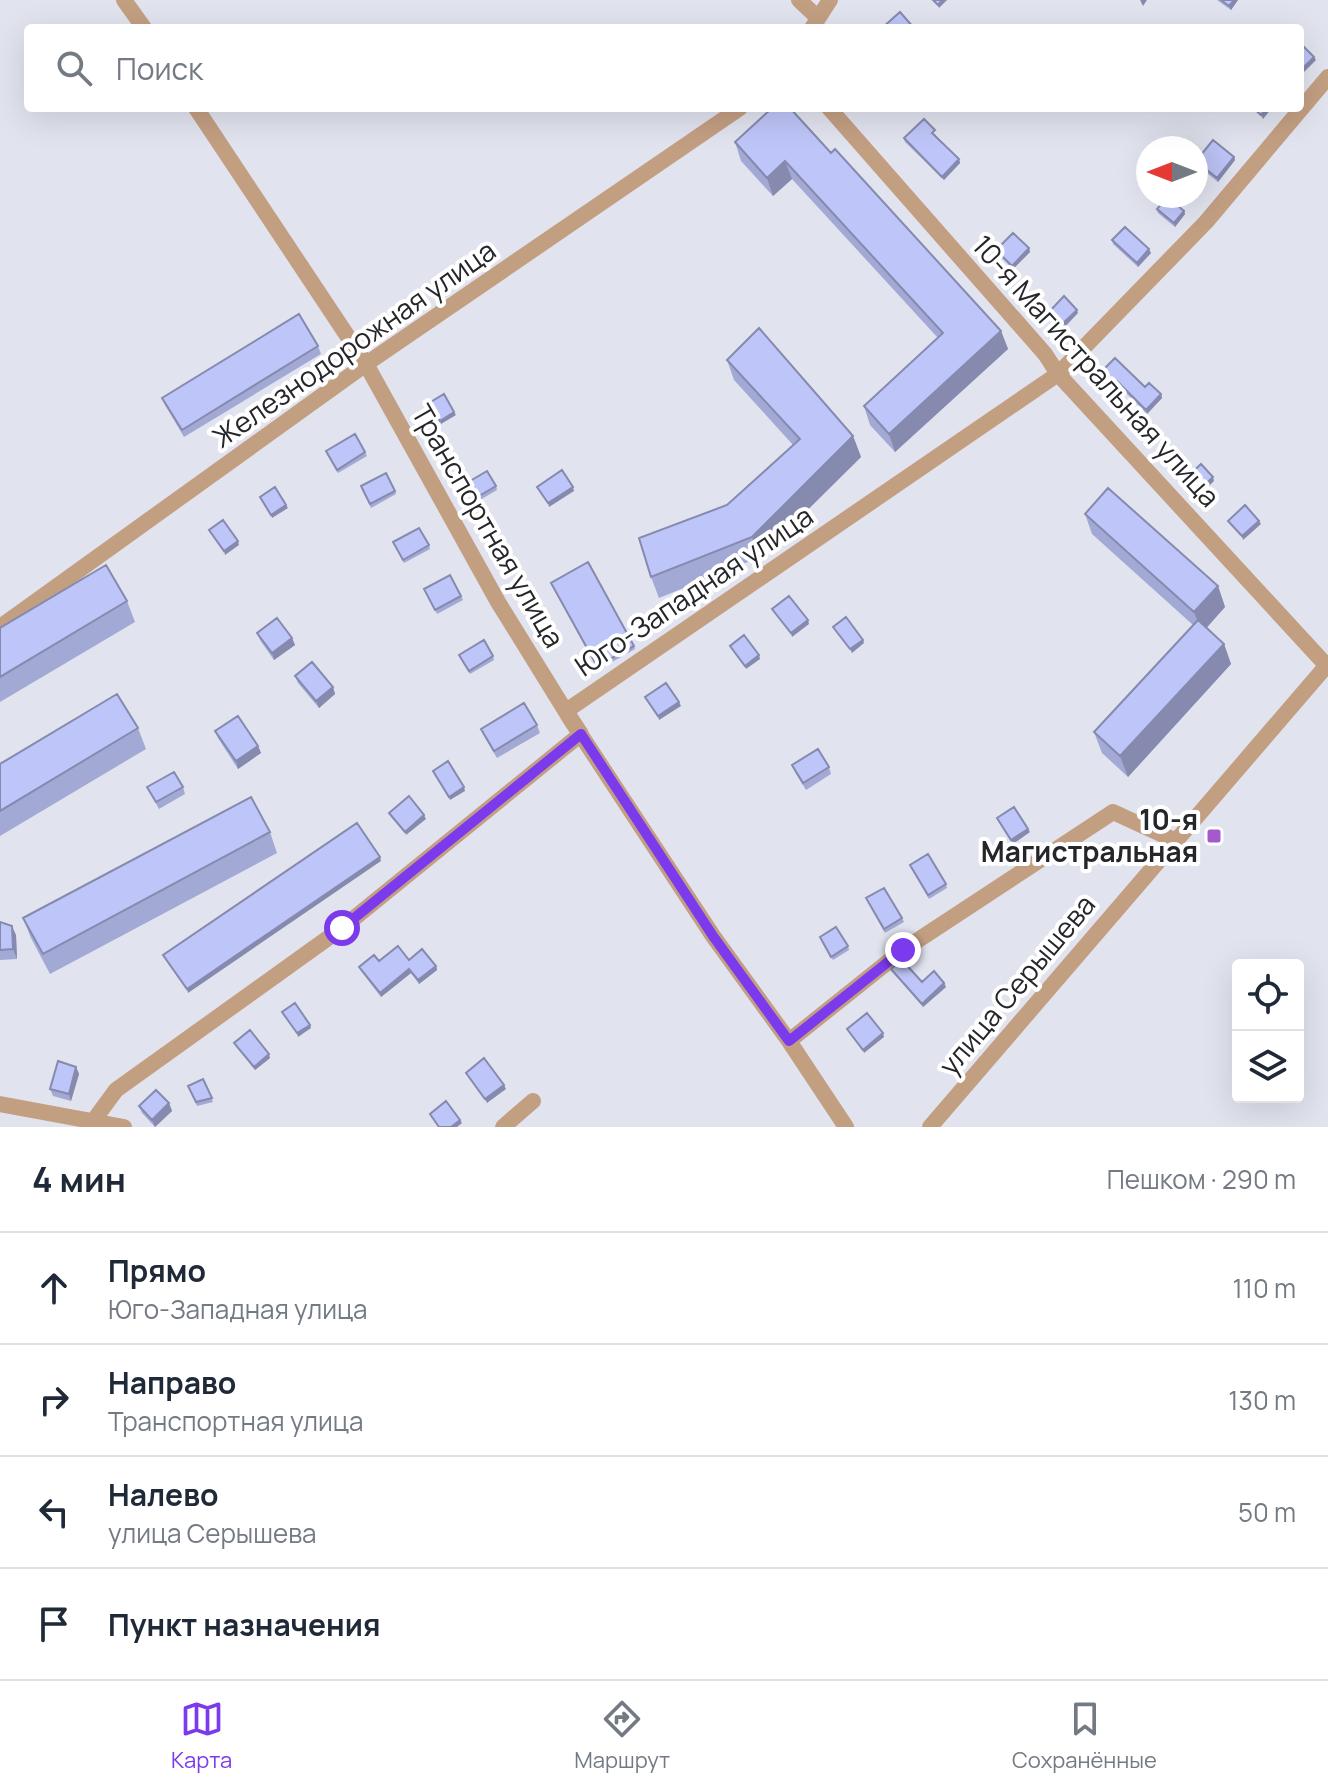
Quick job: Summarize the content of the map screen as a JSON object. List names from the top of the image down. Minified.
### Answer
{"streets":{"street":["Железнодорожная улица","10-я Магистральная улица","Транспортная улица","Юго-Западная улица","улица Серышева"]},"crossings":[["Железнодорожная улица","Транспортная улица"],["10-я Магистральная улица","Юго-Западная улица"],["10-я Магистральная улица","улица Серышева"],["Транспортная улица","Юго-Западная улица"]],"places":{"transit":["10-я Магистральная"]},"north":"left","page":{"search":"Поиск","heading":["4 мин","Пешком · 290 m"],"list":[["Прямо","Юго-Западная улица","110 m"],["Направо","Транспортная улица","130 m"],["Налево","улица Серышева","50 m"],"Пункт назначения"],"nav":["Карта","Маршрут","Сохранённые"]}}
